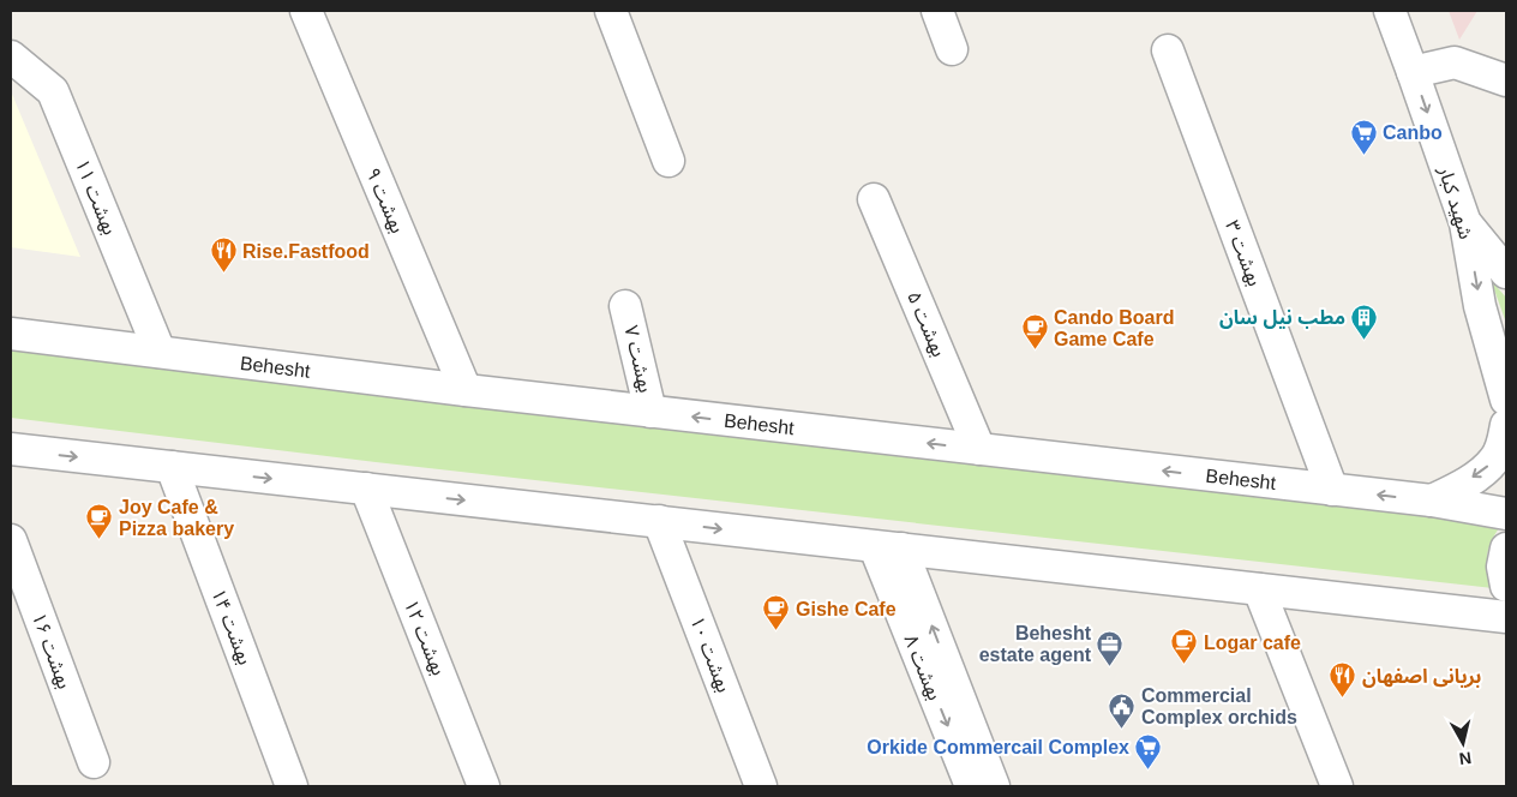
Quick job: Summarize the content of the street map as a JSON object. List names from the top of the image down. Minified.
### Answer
{"streets":{"street":["۱۱ بهشت","۹ بهشت","شهید کبار","۳ بهشت","۵ بهشت","۷ بهشت","Behesht","۱۴ بهشت","۱۲ بهشت","۱۶ بهشت","۱۰ بهشت","۸ بهشت"]},"crossings":[["۱۱ بهشت","Behesht"],["۹ بهشت","Behesht"],["۳ بهشت","Behesht"],["۵ بهشت","Behesht"],["۷ بهشت","Behesht"]],"one_way":["شهید کبار"],"places":{"supermarket":["Canbo","Orkide Commercail Complex"],"restaurant":["Rise.Fastfood","بریانی اصفهان"],"building":["مطب نیل سان"],"cafe":["Cando Board Game Cafe","Joy Cafe & Pizza bakery","Gishe Cafe","Logar cafe"],"office":["Behesht estate agent"],"public building":["Commercial Complex orchids"]},"north":"bottom"}
